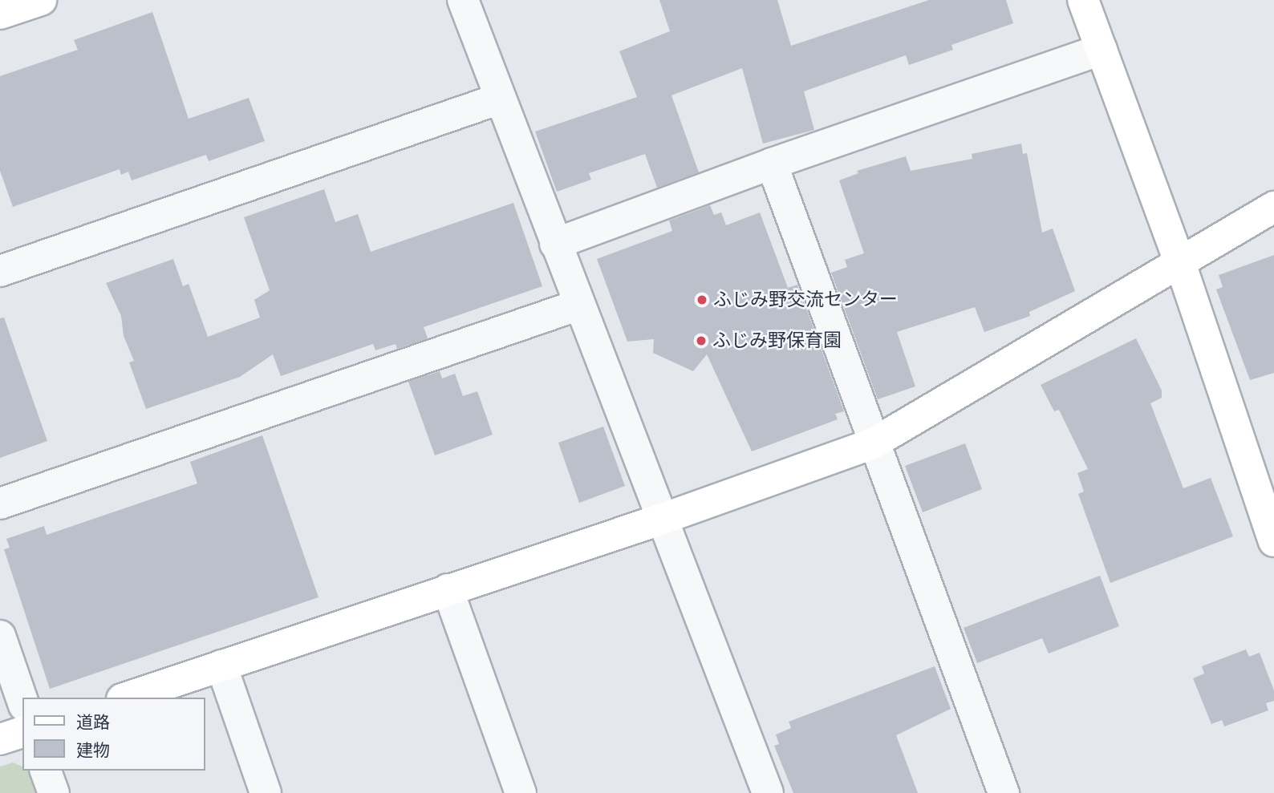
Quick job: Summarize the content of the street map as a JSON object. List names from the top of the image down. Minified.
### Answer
{"places":["ふじみ野交流センター","ふじみ野保育園"],"legend":["道路","建物"]}
